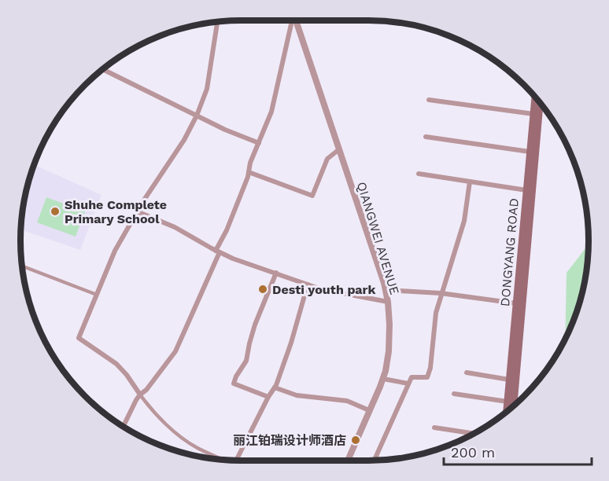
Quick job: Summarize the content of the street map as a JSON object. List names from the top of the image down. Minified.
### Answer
{"streets":{"main road":["DONGYANG ROAD"],"street":["QIANGWEI AVENUE"]},"places":["Shuhe Complete Primary School","Desti youth park","丽江铂瑞设计师酒店"],"scale_bar":"200 m"}
